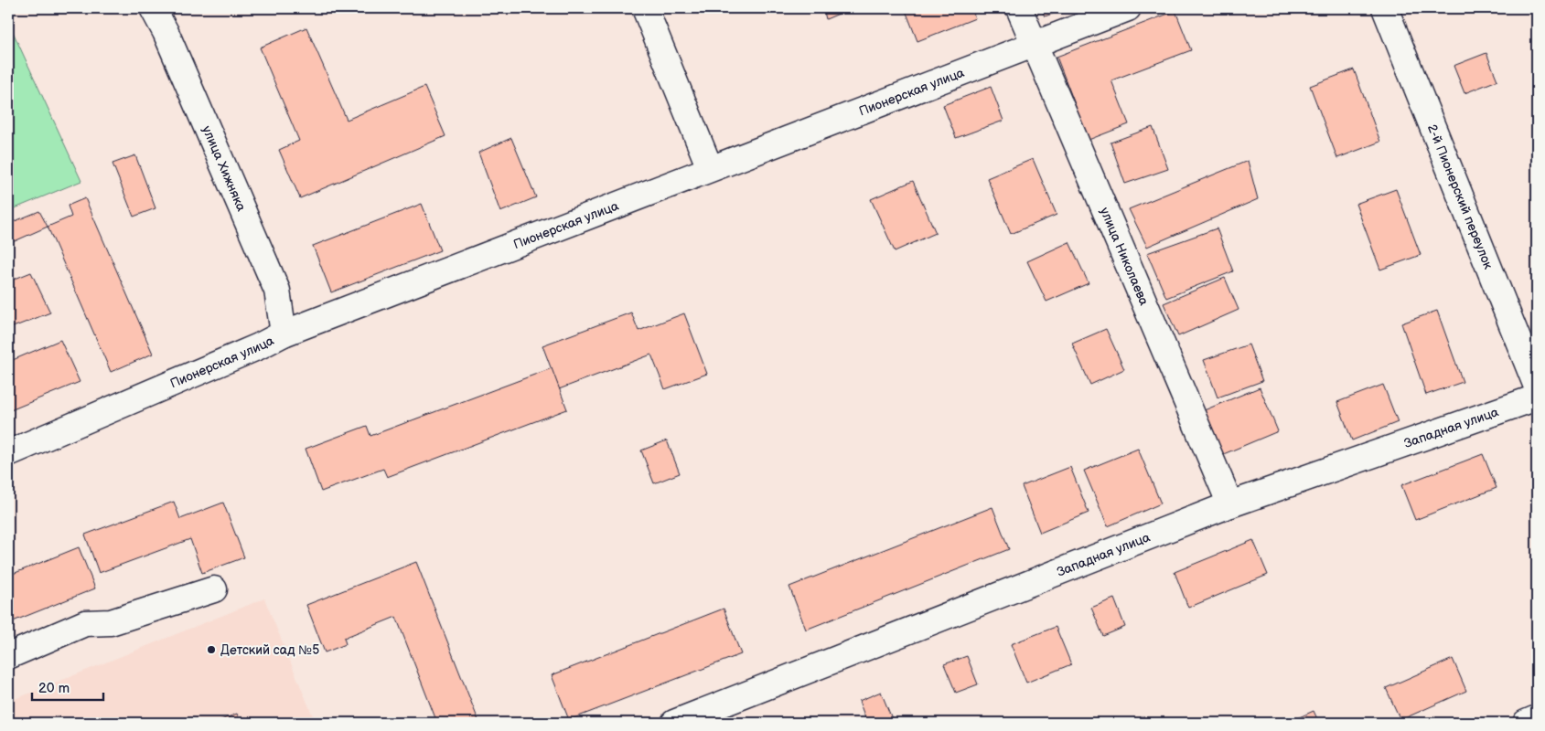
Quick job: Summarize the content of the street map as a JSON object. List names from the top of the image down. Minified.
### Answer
{"streets":{"street":["Пионерская улица","улица Хижняка","2-й Пионерский переулок","улица Николаева","Западная улица"]},"crossings":[["Пионерская улица","улица Хижняка"],["Пионерская улица","улица Николаева"],["улица Николаева","Западная улица"]],"places":["Детский сад №5"],"scale_bar":"20 m"}
